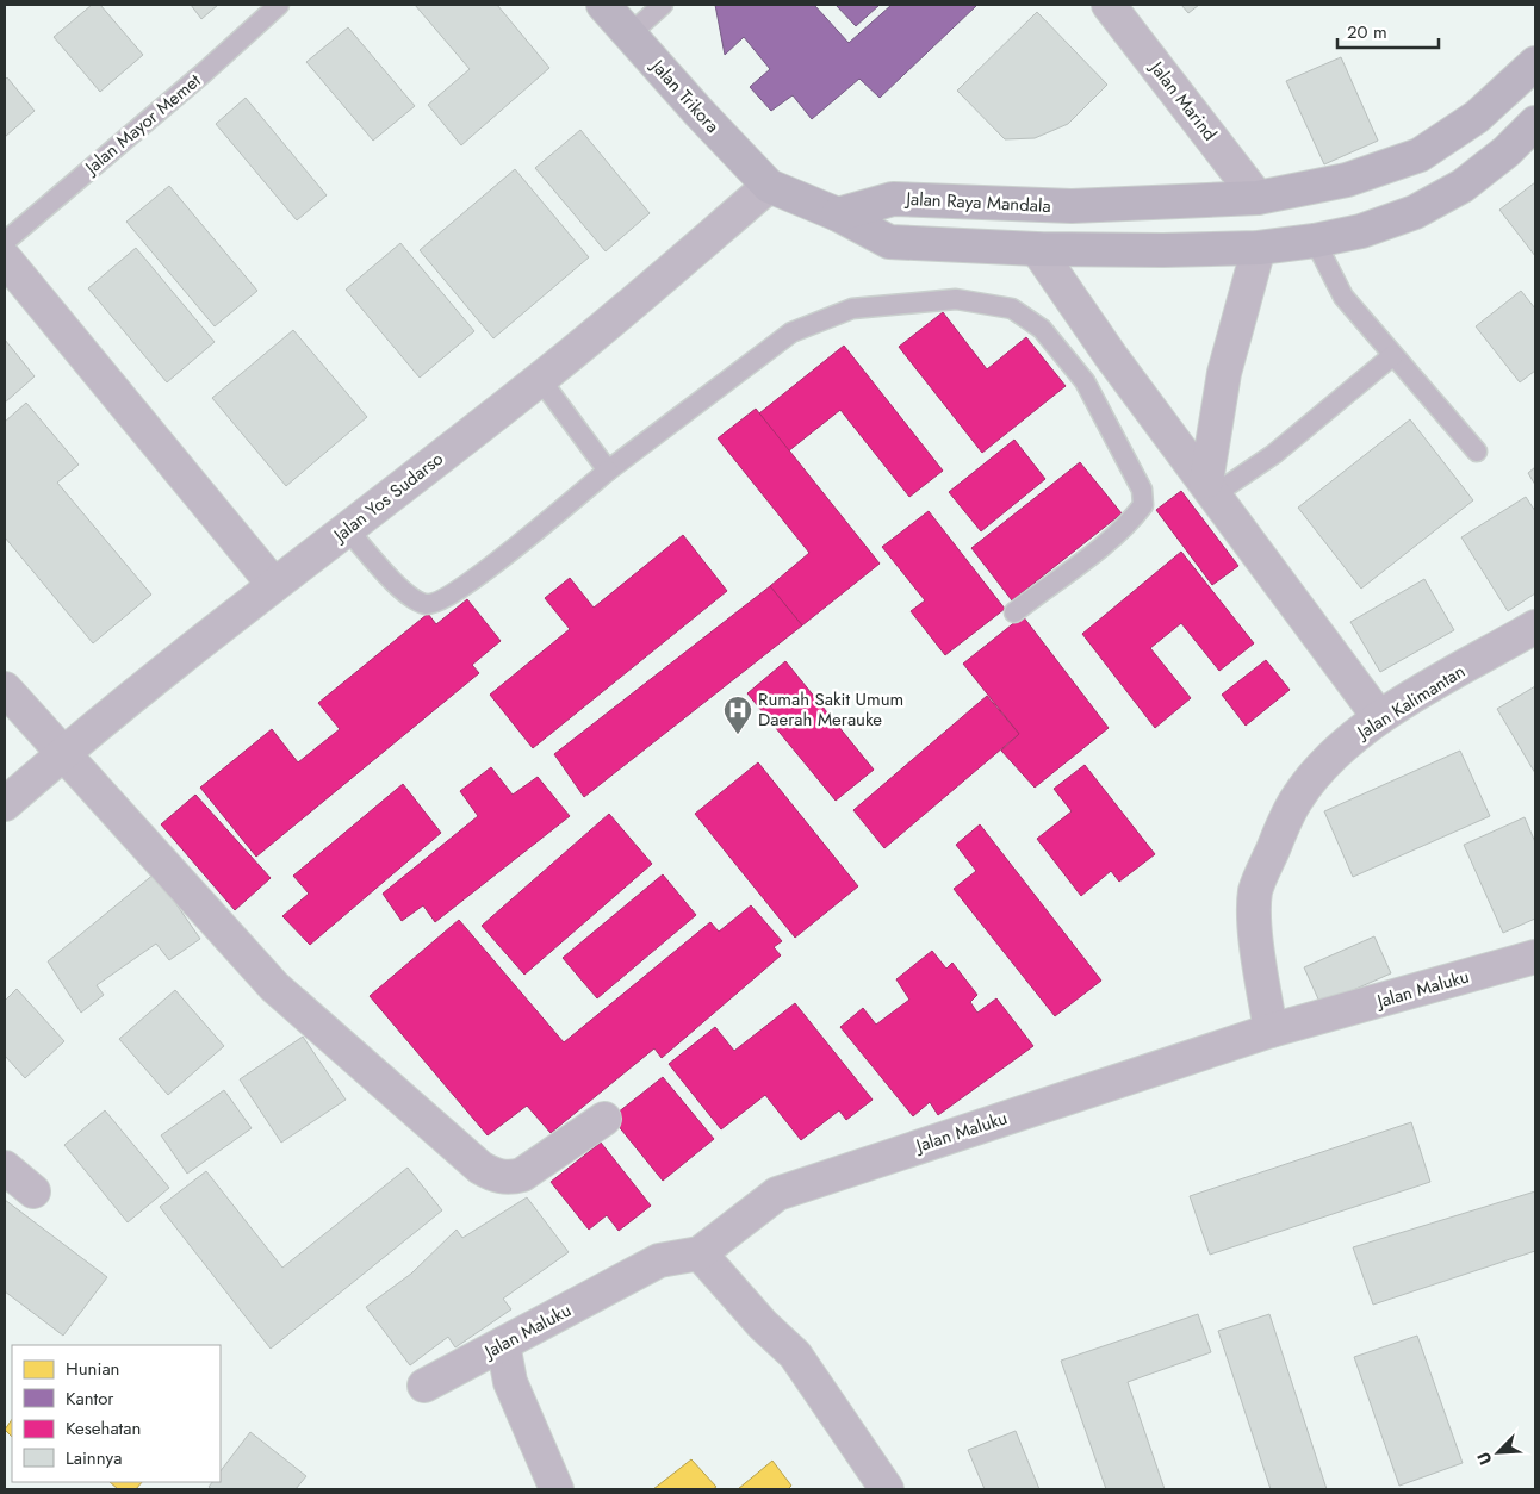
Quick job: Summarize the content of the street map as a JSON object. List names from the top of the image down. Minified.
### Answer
{"streets":{"highway":["Jalan Trikora","Jalan Raya Mandala"],"street":["Jalan Marind","Jalan Yos Sudarso","Jalan Kalimantan","Jalan Maluku"],"lane":["Jalan Mayor Memet"]},"crossings":[["Jalan Trikora","Jalan Yos Sudarso"],["Jalan Marind","Jalan Raya Mandala"],["Jalan Kalimantan","Jalan Maluku"]],"places":{"hospital":["Rumah Sakit Umum Daerah Merauke"]},"legend":["Hunian","Kantor","Kesehatan","Lainnya"],"scale_bar":"20 m","north":"bottom left"}
